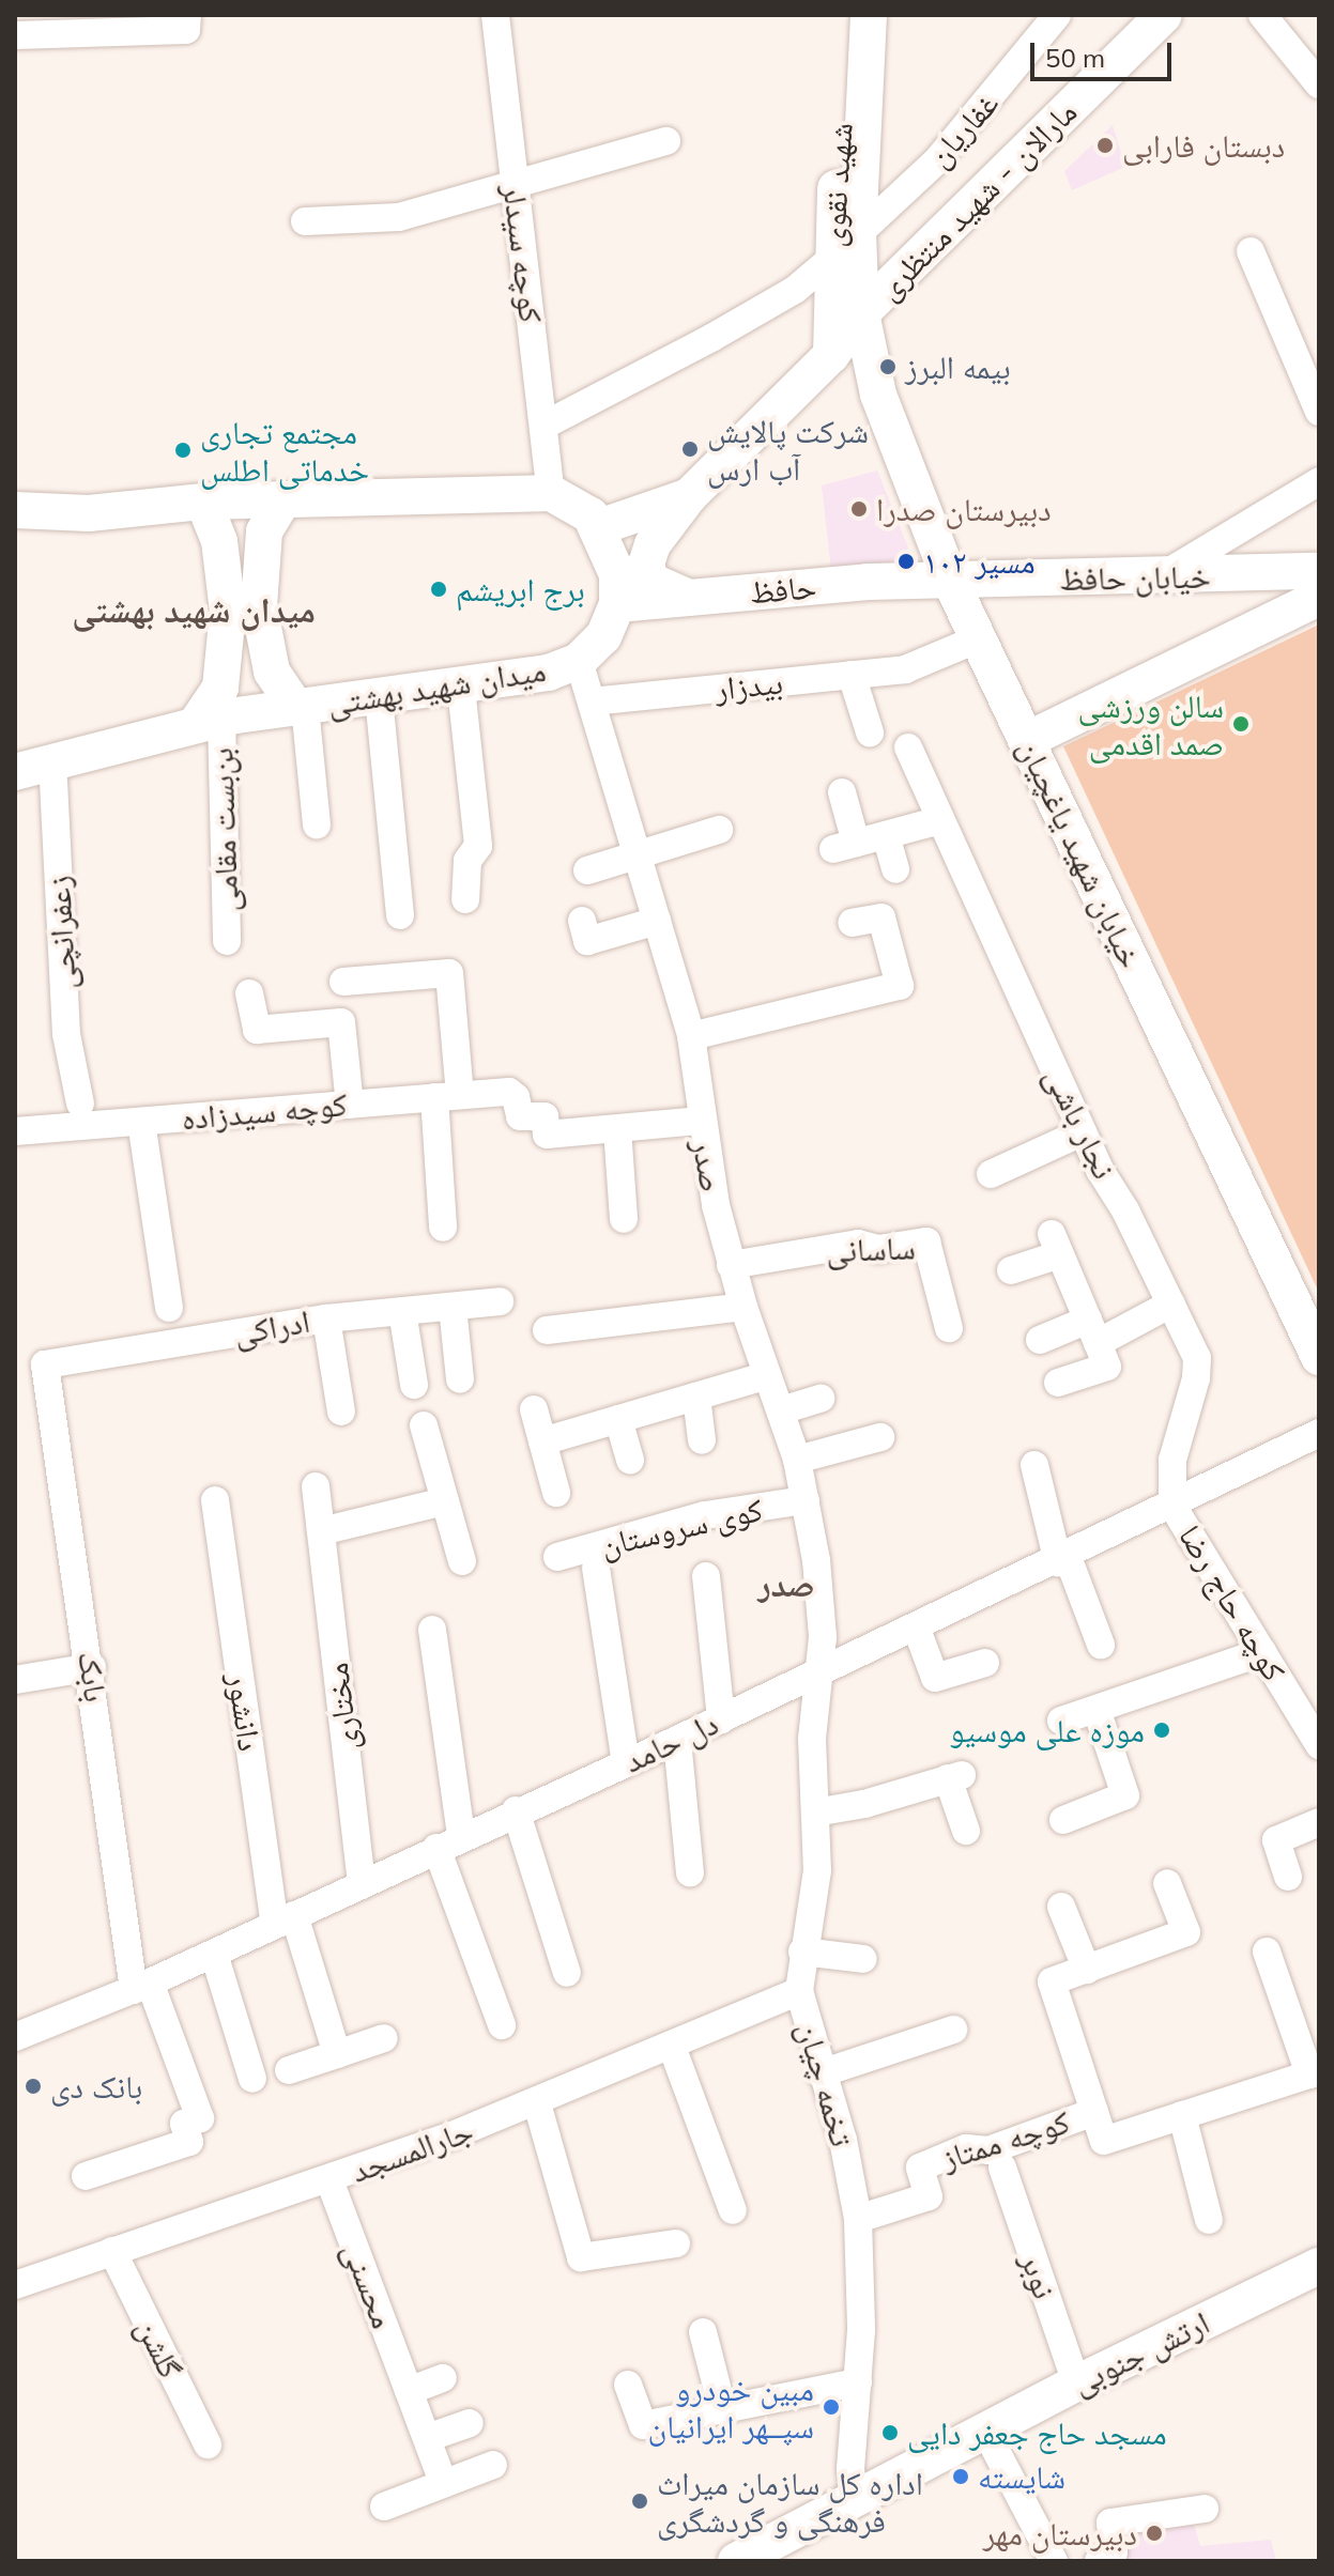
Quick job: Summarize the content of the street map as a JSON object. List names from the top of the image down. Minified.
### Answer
{"streets":{"main road":["شهید نقوی","مارالان - شهید منتظری","خیابان حافظ","حافظ","میدان شهید بهشتی","خیابان شهید یاغچیان","ارتش جنوبی"],"street":["غفاریان","کوچه سیدلر","بیدزار","بن‌بست مقامی","زعفرانچی","کوچه سیدزاده","نجار باشی","صدر","ساسانی","ادراکی","کوی سروستان","کوچه حاج رضا","بابک","مختاری","دانشور","دل حامد","تخمه چیان","کوچه ممتاز","جارالمسجد","نوبر","محسنی","گلشن"]},"crossings":[["غفاریان","شهید نقوی"],["شهید نقوی","مارالان - شهید منتظری"],["شهید نقوی","خیابان شهید یاغچیان"],["مارالان - شهید منتظری","حافظ"],["مارالان - شهید منتظری","خیابان شهید یاغچیان"],["خیابان حافظ","حافظ"],["خیابان حافظ","خیابان شهید یاغچیان"],["حافظ","میدان شهید بهشتی"],["حافظ","خیابان شهید یاغچیان"],["بیدزار","خیابان شهید یاغچیان"],["بیدزار","صدر"],["میدان شهید بهشتی","بن‌بست مقامی"],["میدان شهید بهشتی","زعفرانچی"],["میدان شهید بهشتی","صدر"],["نجار باشی","کوچه حاج رضا"],["نجار باشی","دل حامد"],["صدر","ساسانی"],["صدر","کوی سروستان"],["صدر","دل حامد"],["صدر","تخمه چیان"],["ادراکی","بابک"],["کوچه حاج رضا","دل حامد"],["بابک","دل حامد"],["مختاری","دل حامد"],["دانشور","دل حامد"],["دل حامد","تخمه چیان"],["تخمه چیان","کوچه ممتاز"],["تخمه چیان","جارالمسجد"],["تخمه چیان","ارتش جنوبی"],["جارالمسجد","محسنی"],["جارالمسجد","گلشن"],["نوبر","ارتش جنوبی"]],"districts":["میدان شهید بهشتی","صدر"],"places":["دبستان فارابی","بیمه البرز","شرکت پالایش آب ارس","مجتمع تجاری خدماتی اطلس","دبیرستان صدرا","مسیر ۱۰۲","برج ابریشم","سالن ورزشی صمد اقدمی","موزه علی موسیو","بانک دی","مبین خودرو سپــهر ایرانیان","مسجد حاج جعفر دایی","شایسته","اداره کل سازمان میراث فرهنگی و گردشگری","دبیرستان مهر"],"scale_bar":"50 m"}
